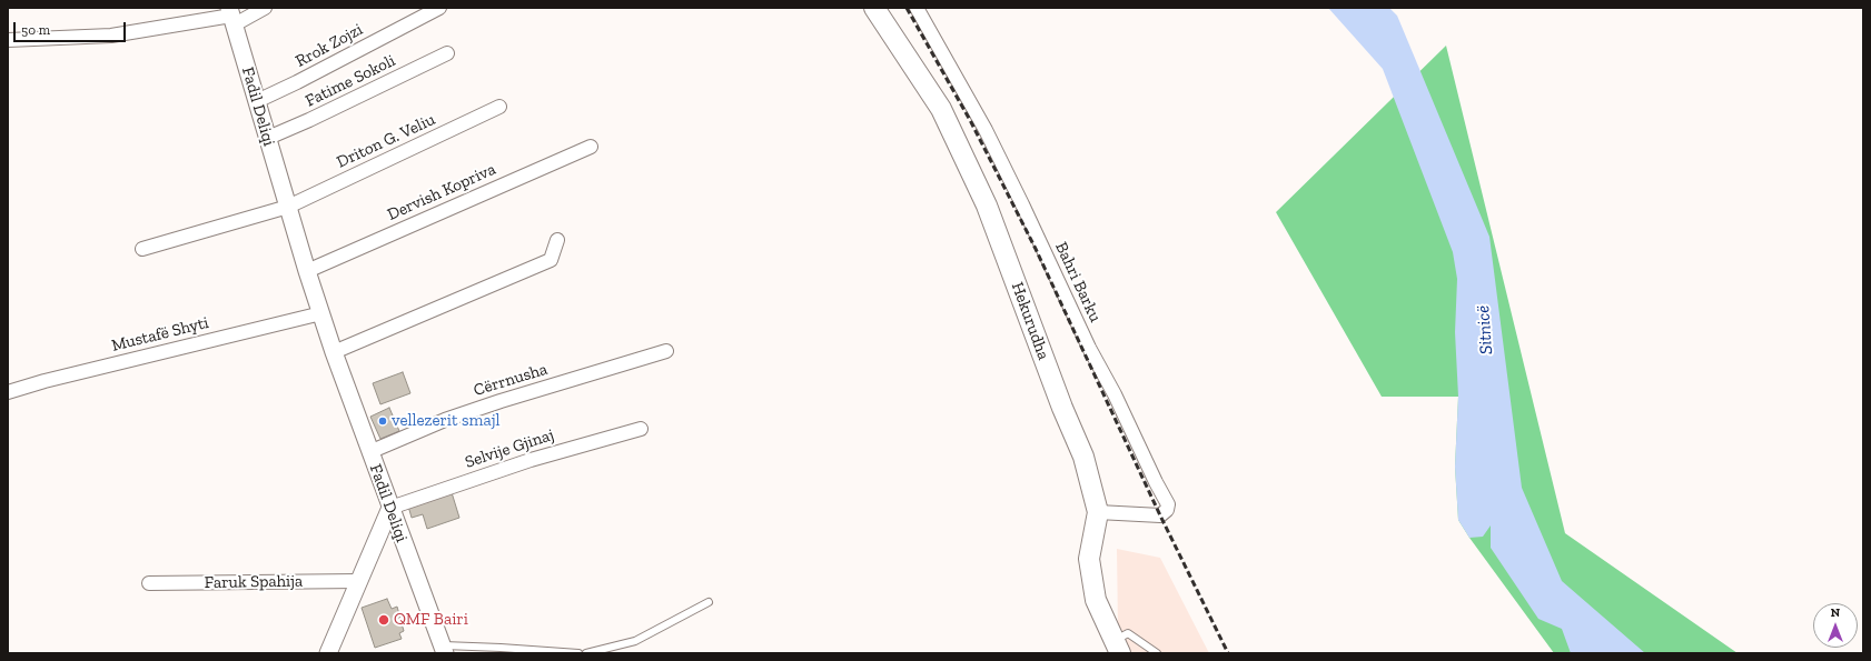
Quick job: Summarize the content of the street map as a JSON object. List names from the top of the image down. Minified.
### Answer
{"streets":{"main road":["Hekurudha"],"street":["Rrok Zojzi","Fatime Sokoli","Fadil Deliqi","Driton G. Veliu","Dervish Kopriva","Bahri Barku","Mustafë Shyti","Cërrnusha","Selvije Gjinaj","Faruk Spahija"]},"crossings":[["Rrok Zojzi","Fadil Deliqi"],["Fatime Sokoli","Fadil Deliqi"],["Fadil Deliqi","Driton G. Veliu"],["Fadil Deliqi","Dervish Kopriva"],["Fadil Deliqi","Mustafë Shyti"],["Fadil Deliqi","Cërrnusha"],["Fadil Deliqi","Selvije Gjinaj"],["Bahri Barku","Hekurudha"]],"water":["Sitnicë"],"places":["vellezerit smajl","QMF Bairi"],"scale_bar":"50 m","north":"top"}
